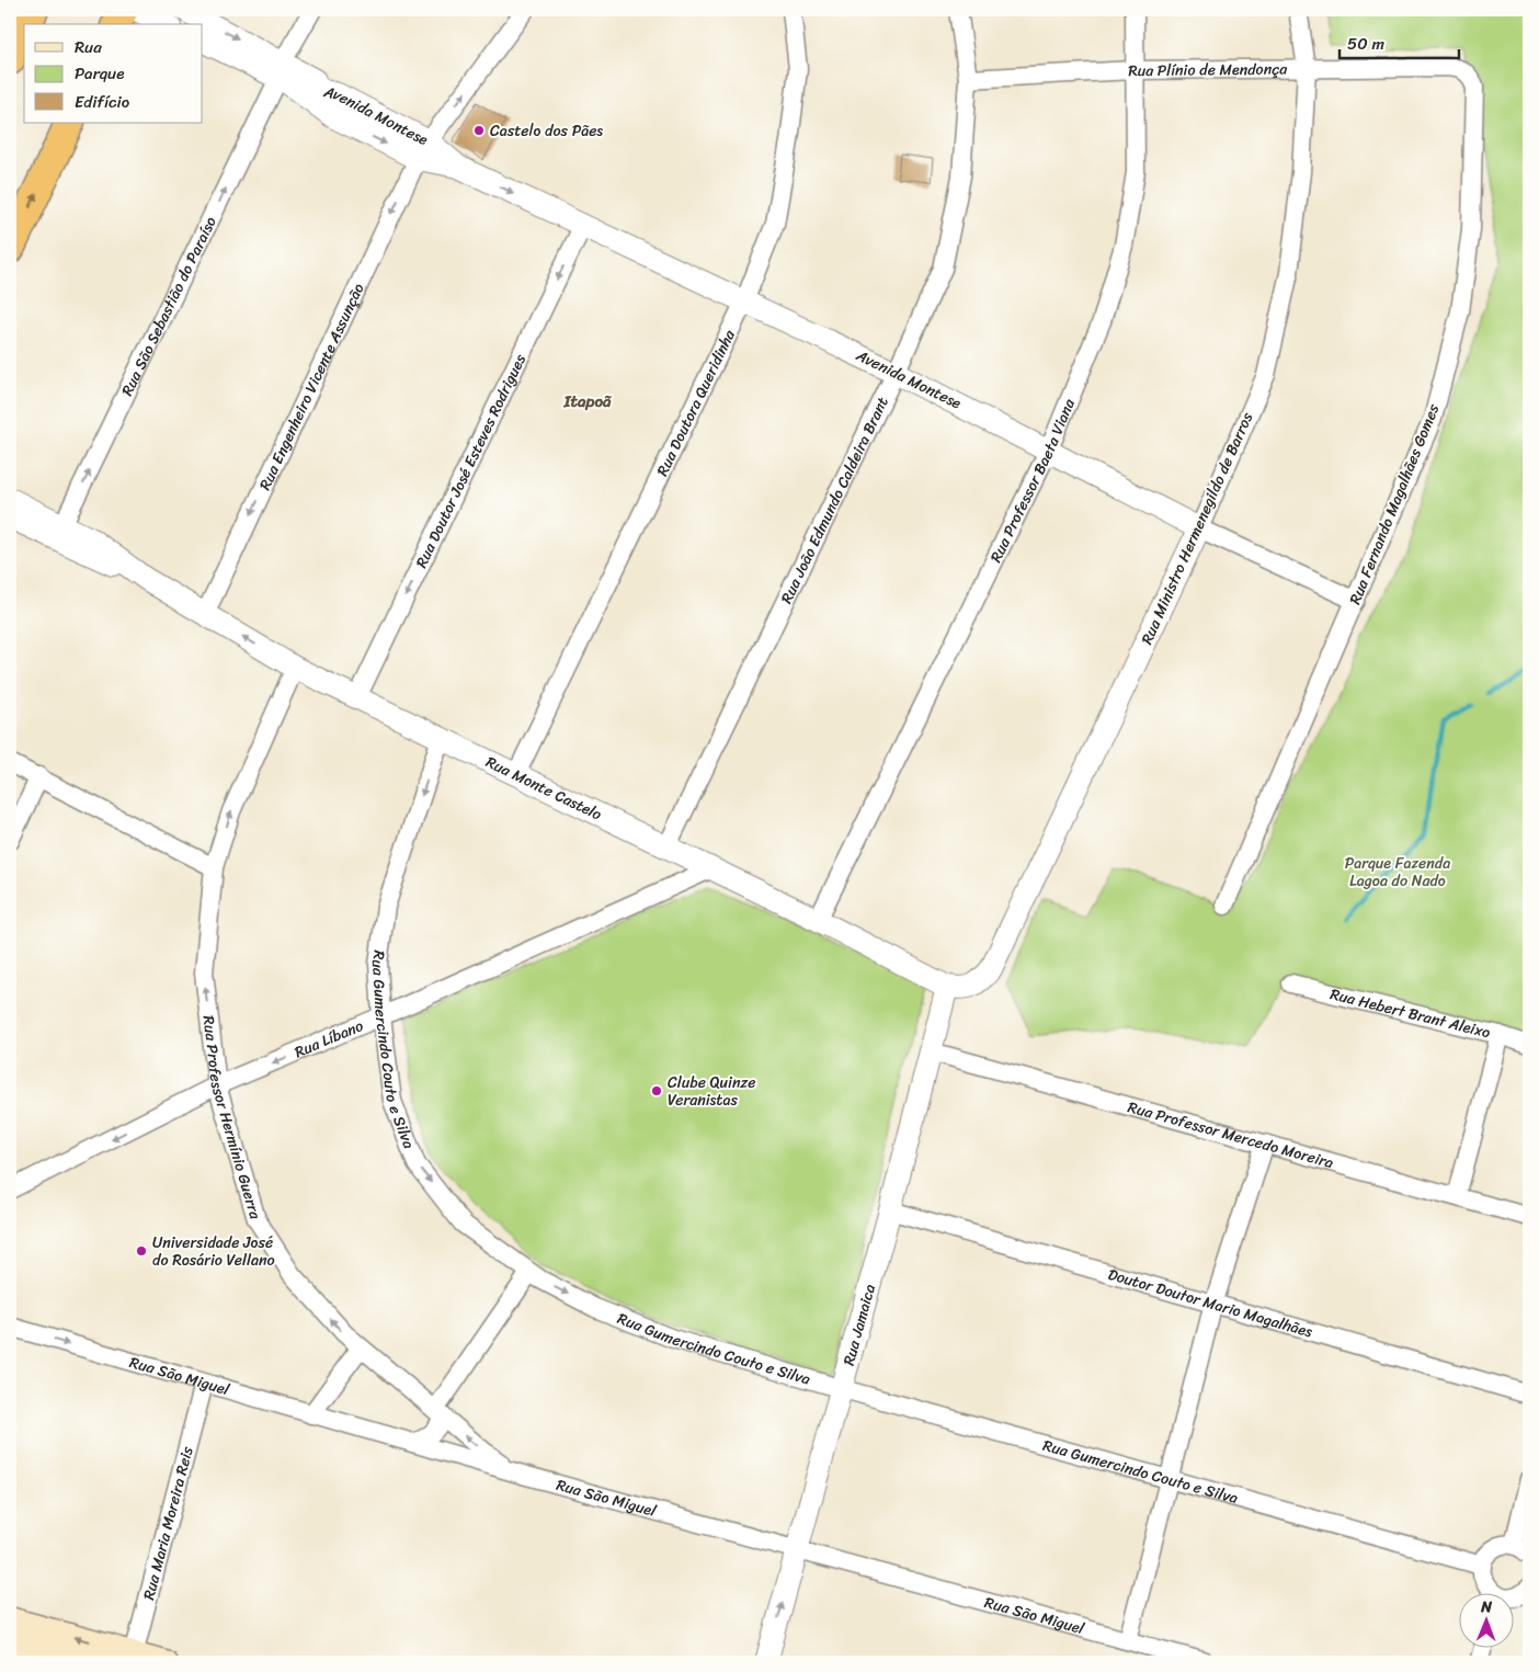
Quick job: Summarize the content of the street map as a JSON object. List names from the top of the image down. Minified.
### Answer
{"streets":{"street":["Rua Plínio de Mendonça","Avenida Montese","Rua São Sebastião do Paraíso","Rua Engenheiro Vicente Assunção","Rua Doutora Queridinha","Rua Doutor José Esteves Rodrigues","Rua Professor Baeta Viana","Rua João Edmundo Caldeira Brant","Rua Fernando Magalhães Gomes","Rua Ministro Hermenegildo de Barros","Rua Monte Castelo","Rua Hebert Brant Aleixo","Rua Líbano","Rua Gumercindo Couto e Silva","Rua Professor Hermínio Guerra","Rua Professor Mercedo Moreira","Doutor Doutor Mario Magalhães","Rua Jamaica","Rua São Miguel","Rua Maria Moreira Reis"]},"crossings":[["Rua Plínio de Mendonça","Rua Professor Baeta Viana"],["Rua Plínio de Mendonça","Rua João Edmundo Caldeira Brant"],["Rua Plínio de Mendonça","Rua Fernando Magalhães Gomes"],["Rua Plínio de Mendonça","Rua Ministro Hermenegildo de Barros"],["Avenida Montese","Rua São Sebastião do Paraíso"],["Avenida Montese","Rua Engenheiro Vicente Assunção"],["Avenida Montese","Rua Doutora Queridinha"],["Avenida Montese","Rua Doutor José Esteves Rodrigues"],["Avenida Montese","Rua Professor Baeta Viana"],["Avenida Montese","Rua João Edmundo Caldeira Brant"],["Avenida Montese","Rua Fernando Magalhães Gomes"],["Avenida Montese","Rua Ministro Hermenegildo de Barros"],["Rua São Sebastião do Paraíso","Rua Monte Castelo"],["Rua Engenheiro Vicente Assunção","Rua Monte Castelo"],["Rua Doutora Queridinha","Rua Monte Castelo"],["Rua Doutor José Esteves Rodrigues","Rua Monte Castelo"],["Rua Professor Baeta Viana","Rua Monte Castelo"],["Rua João Edmundo Caldeira Brant","Rua Monte Castelo"],["Rua Ministro Hermenegildo de Barros","Rua Monte Castelo"],["Rua Ministro Hermenegildo de Barros","Rua Jamaica"],["Rua Monte Castelo","Rua Líbano"],["Rua Monte Castelo","Rua Gumercindo Couto e Silva"],["Rua Monte Castelo","Rua Professor Hermínio Guerra"],["Rua Monte Castelo","Rua Jamaica"],["Rua Líbano","Rua Gumercindo Couto e Silva"],["Rua Líbano","Rua Professor Hermínio Guerra"],["Rua Gumercindo Couto e Silva","Rua Jamaica"],["Rua Professor Hermínio Guerra","Rua São Miguel"],["Rua Professor Mercedo Moreira","Rua Jamaica"],["Doutor Doutor Mario Magalhães","Rua Jamaica"],["Rua Jamaica","Rua São Miguel"],["Rua São Miguel","Rua Maria Moreira Reis"]],"one_way":["Rua São Sebastião do Paraíso","Rua Doutor José Esteves Rodrigues","Rua Líbano","Rua Gumercindo Couto e Silva","Rua Professor Hermínio Guerra"],"districts":["Itapoã"],"parks":["Parque Fazenda Lagoa do Nado"],"places":["Castelo dos Pães","Clube Quinze Veranistas","Universidade José do Rosário Vellano"],"legend":["Rua","Parque","Edifício"],"scale_bar":"50 m","north":"top"}
